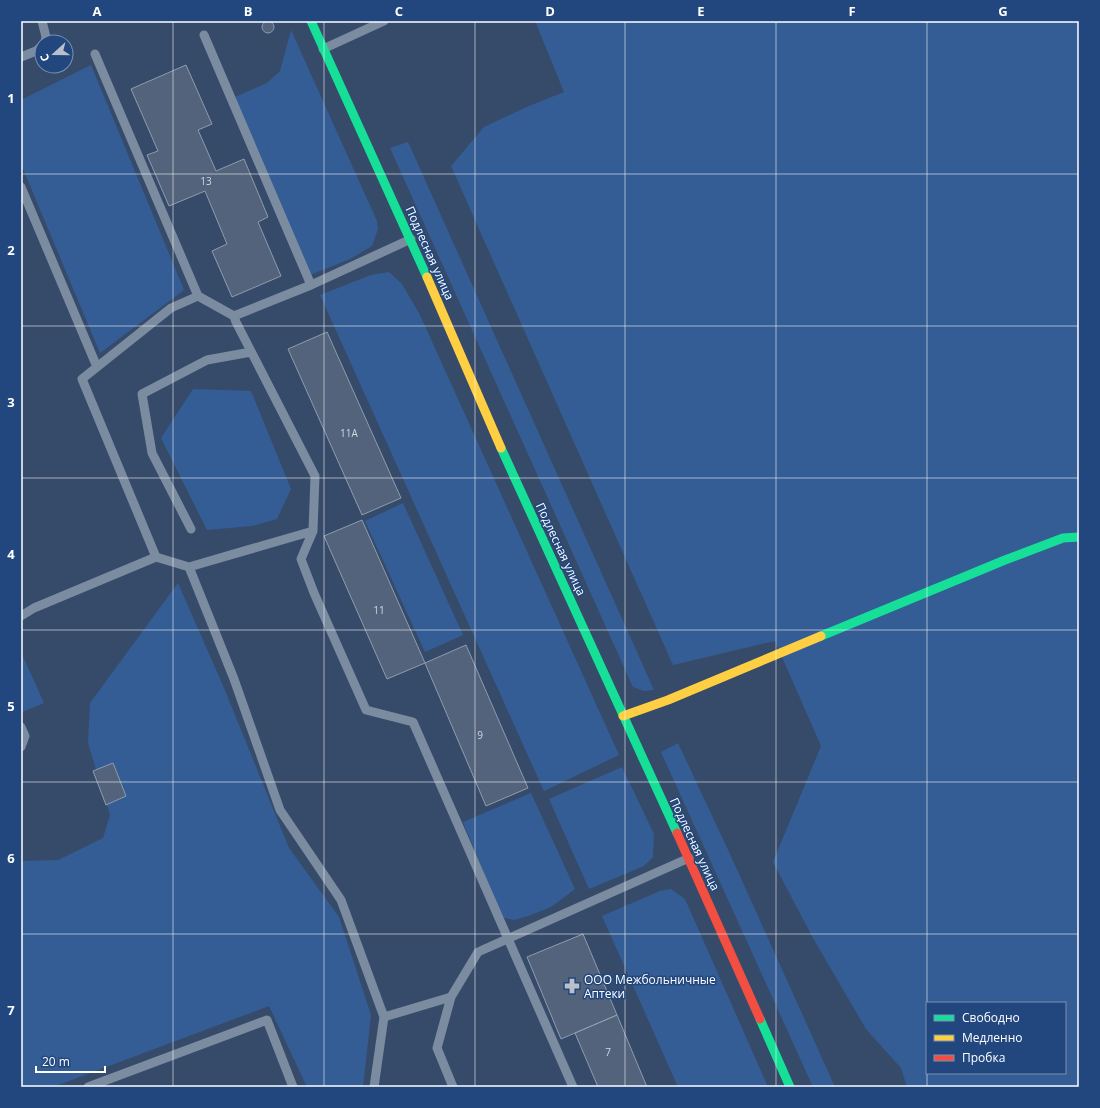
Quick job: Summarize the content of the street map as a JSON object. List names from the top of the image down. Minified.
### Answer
{"streets":{"main road":["Подлесная улица"]},"places":{"pharmacy":["ООО Межбольничные Аптеки"]},"house_numbers":["13","11А","11","9","7"],"legend":["Свободно","Медленно","Пробка"],"scale_bar":"20 m","north":"left","grid":{"columns":["A","B","C","D","E","F","G"],"rows":["1","2","3","4","5","6","7"]}}
